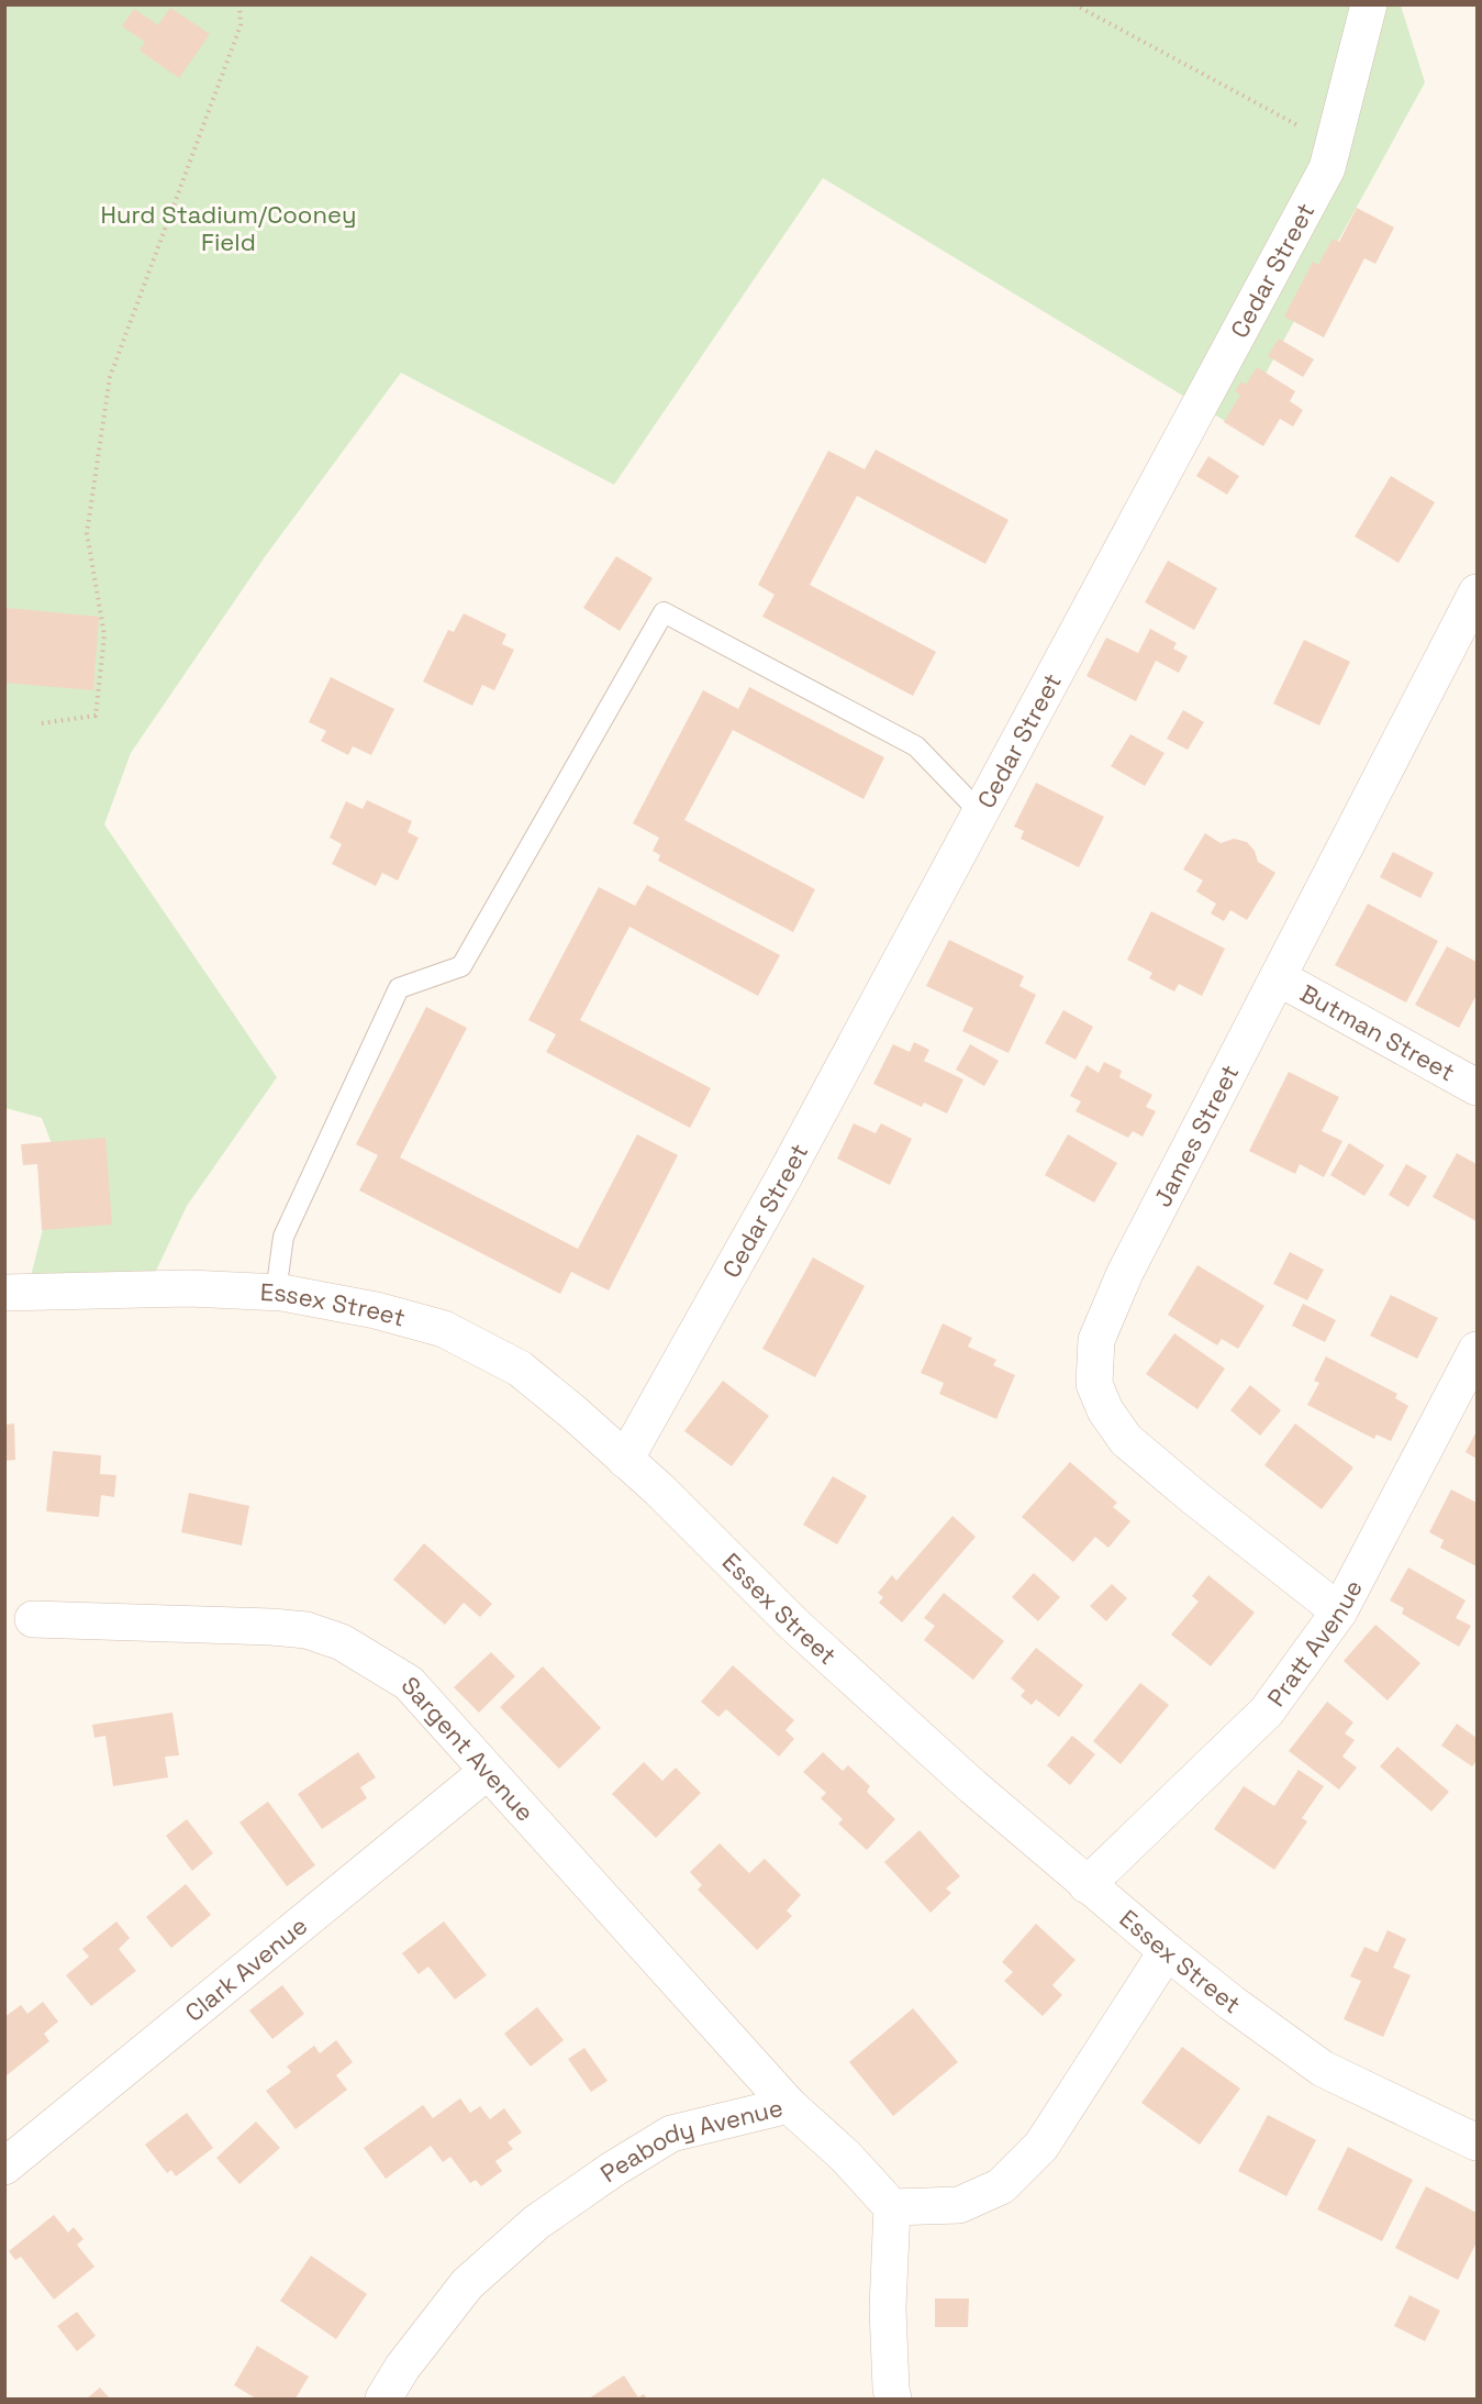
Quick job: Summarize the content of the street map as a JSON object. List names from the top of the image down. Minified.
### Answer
{"streets":{"street":["Cedar Street","Butman Street","James Street","Essex Street","Pratt Avenue","Sargent Avenue","Clark Avenue","Peabody Avenue"]},"crossings":[["Cedar Street","Essex Street"],["Butman Street","James Street"],["James Street","Pratt Avenue"],["Essex Street","Pratt Avenue"],["Sargent Avenue","Clark Avenue"],["Sargent Avenue","Peabody Avenue"]],"parks":["Hurd Stadium/Cooney Field"]}
